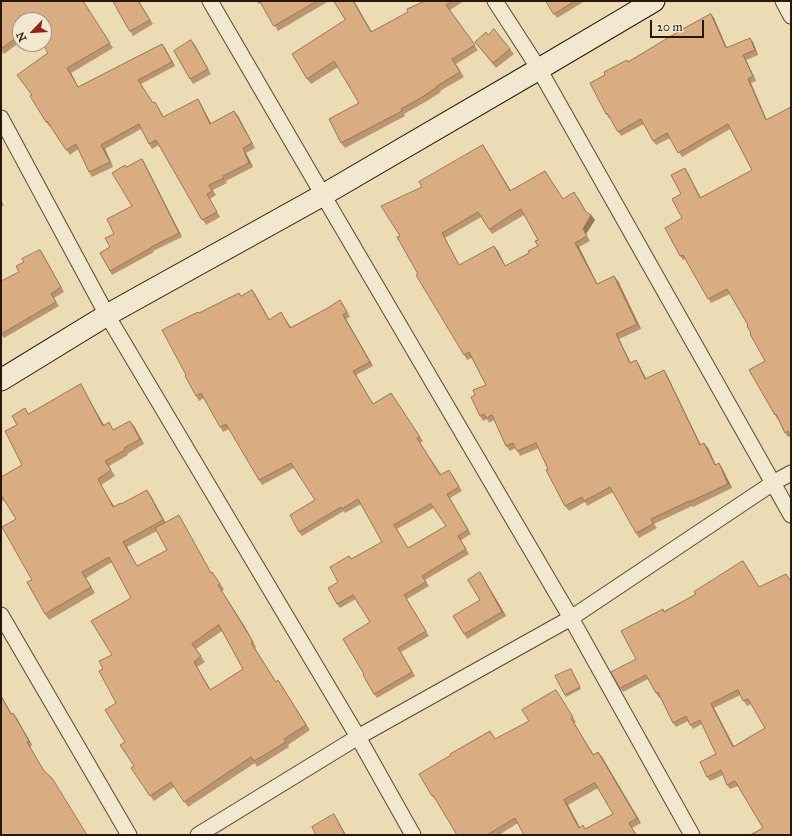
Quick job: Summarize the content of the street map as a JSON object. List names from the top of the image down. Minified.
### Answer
{"scale_bar":"20 m","north":"bottom left"}
